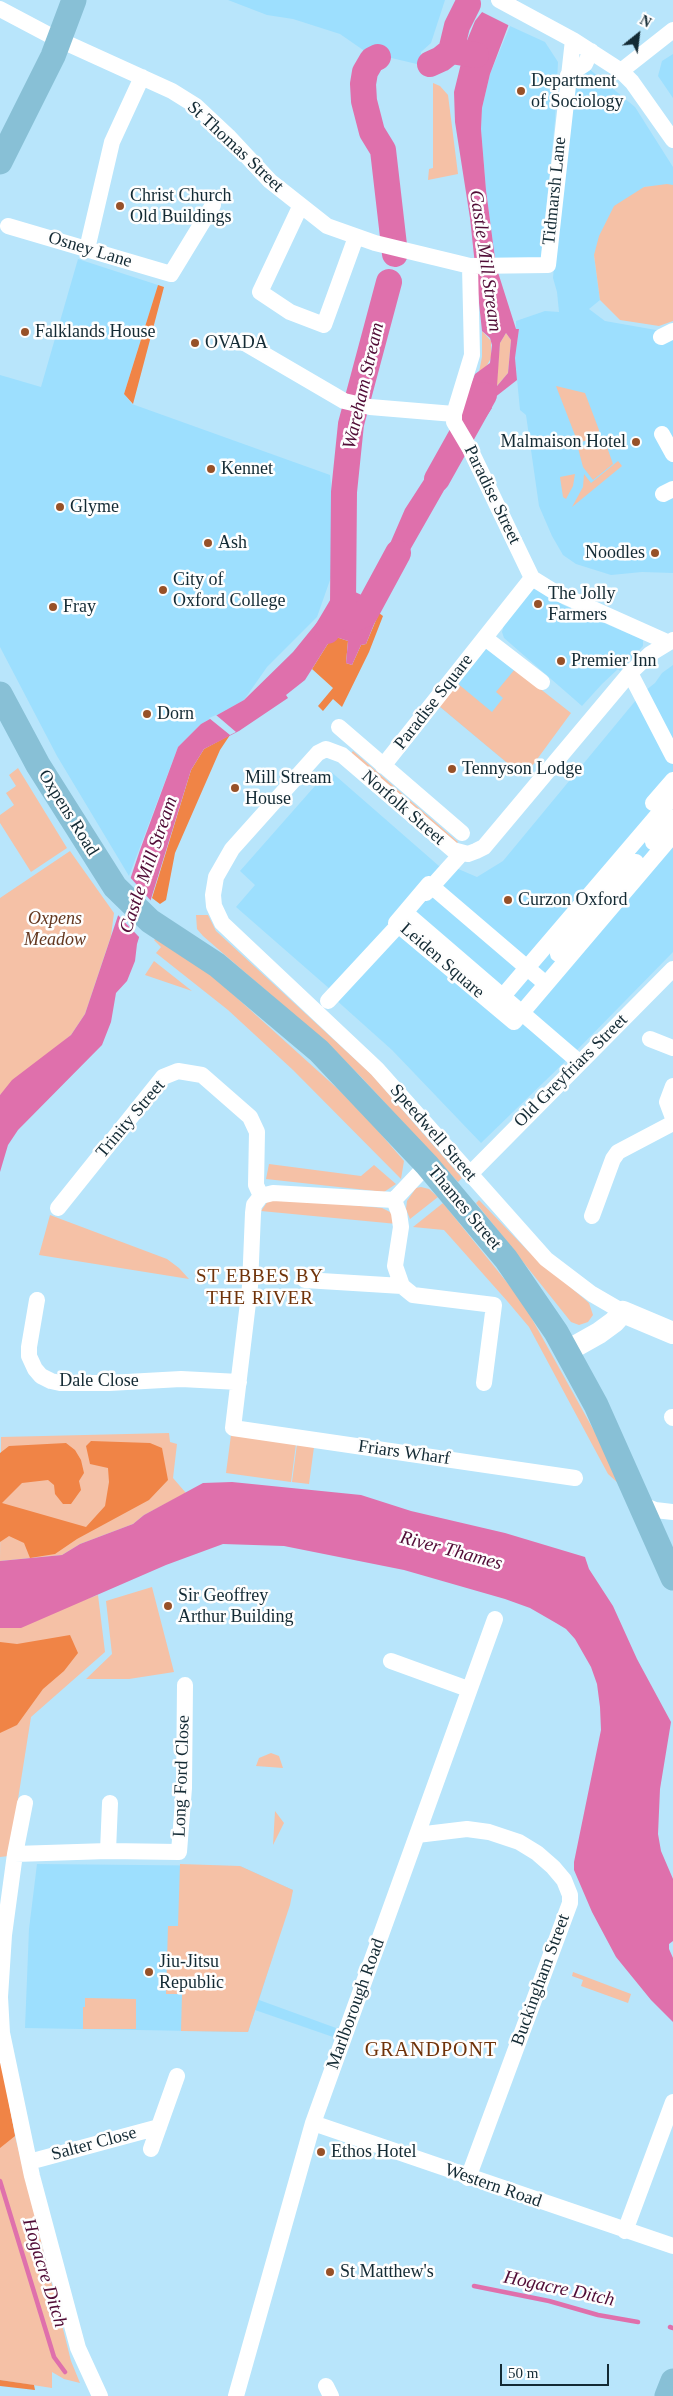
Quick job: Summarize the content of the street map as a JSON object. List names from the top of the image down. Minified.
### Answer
{"streets":{"main road":["Oxpens Road","Thames Street"],"street":["St Thomas Street","Tidmarsh Lane","Osney Lane","Paradise Street","Paradise Square","Norfolk Street","Leiden Square","Old Greyfriars Street","Trinity Street","Speedwell Street","Dale Close","Friars Wharf","Long Ford Close","Buckingham Street","Marlborough Road","Salter Close","Western Road"]},"crossings":[["St Thomas Street","Tidmarsh Lane"],["Paradise Street","Paradise Square"],["Norfolk Street","Speedwell Street"],["Oxpens Road","Thames Street"],["Leiden Square","Old Greyfriars Street"],["Old Greyfriars Street","Speedwell Street"],["Dale Close","Friars Wharf"],["Buckingham Street","Marlborough Road"],["Buckingham Street","Western Road"],["Marlborough Road","Western Road"]],"districts":["ST EBBES BY THE RIVER","GRANDPONT"],"water":["Castle Mill Stream","Wareham Stream","River Thames","Hogacre Ditch"],"parks":["Oxpens Meadow"],"places":["Department of Sociology","Christ Church Old Buildings","Falklands House","OVADA","Malmaison Hotel","Kennet","Glyme","Ash","Noodles","City of Oxford College","The Jolly Farmers","Fray","Premier Inn","Dorn","Tennyson Lodge","Mill Stream House","Curzon Oxford","Sir Geoffrey Arthur Building","Jiu-Jitsu Republic","Ethos Hotel","St Matthew's"],"scale_bar":"50 m","north":"top right"}
